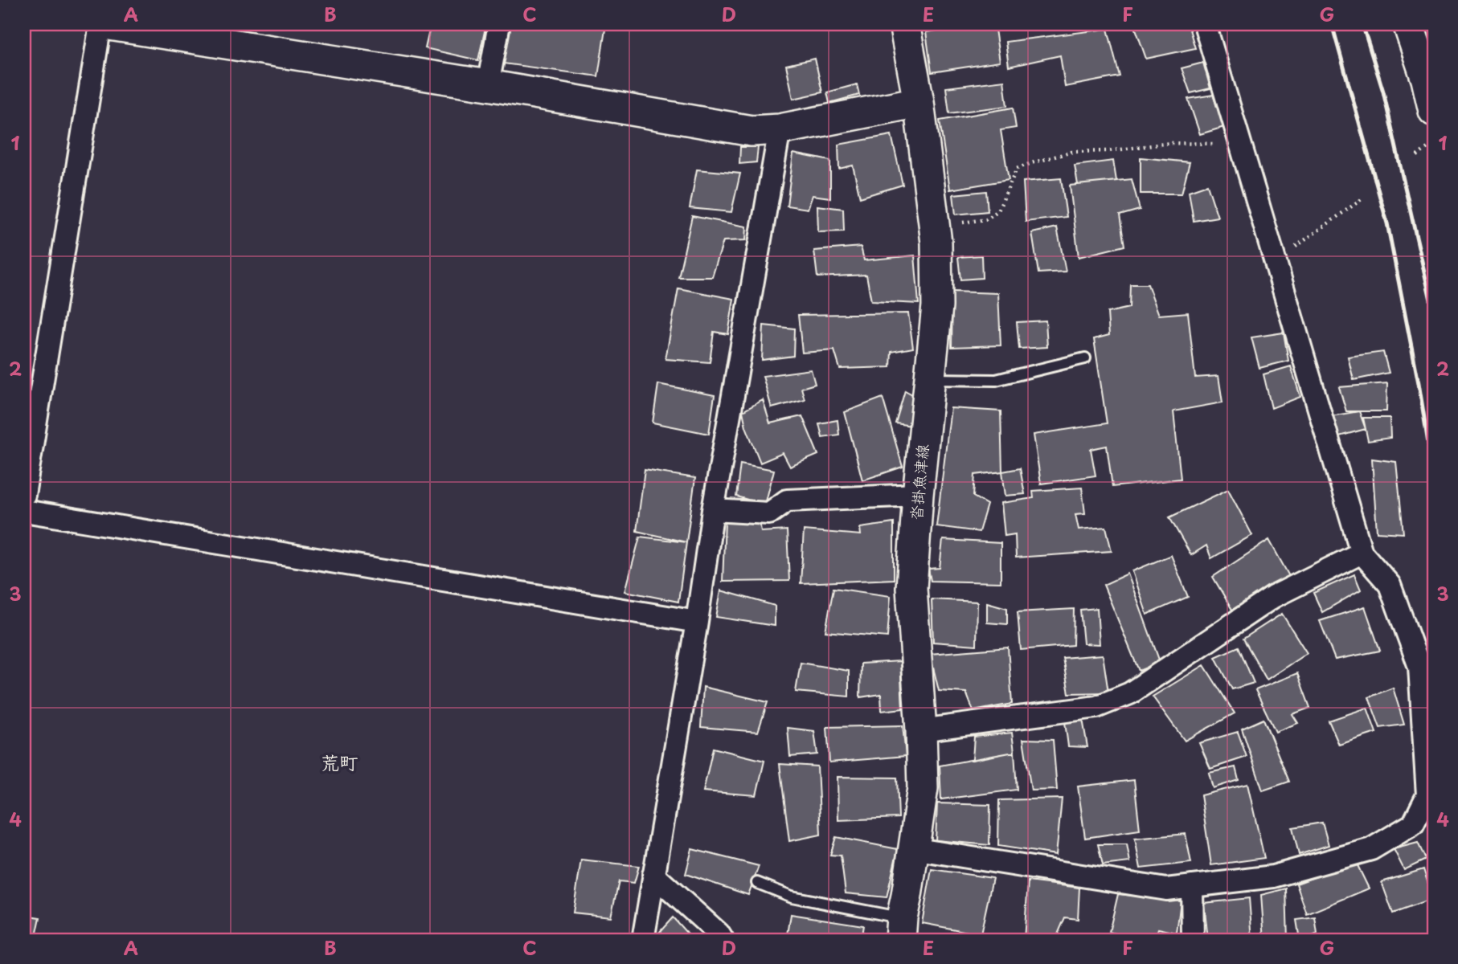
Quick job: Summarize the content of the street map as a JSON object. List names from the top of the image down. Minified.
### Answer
{"streets":{"street":["沓掛魚津線"]},"districts":["荒町"],"grid":{"columns":["A","B","C","D","E","F","G"],"rows":["1","2","3","4"]}}
